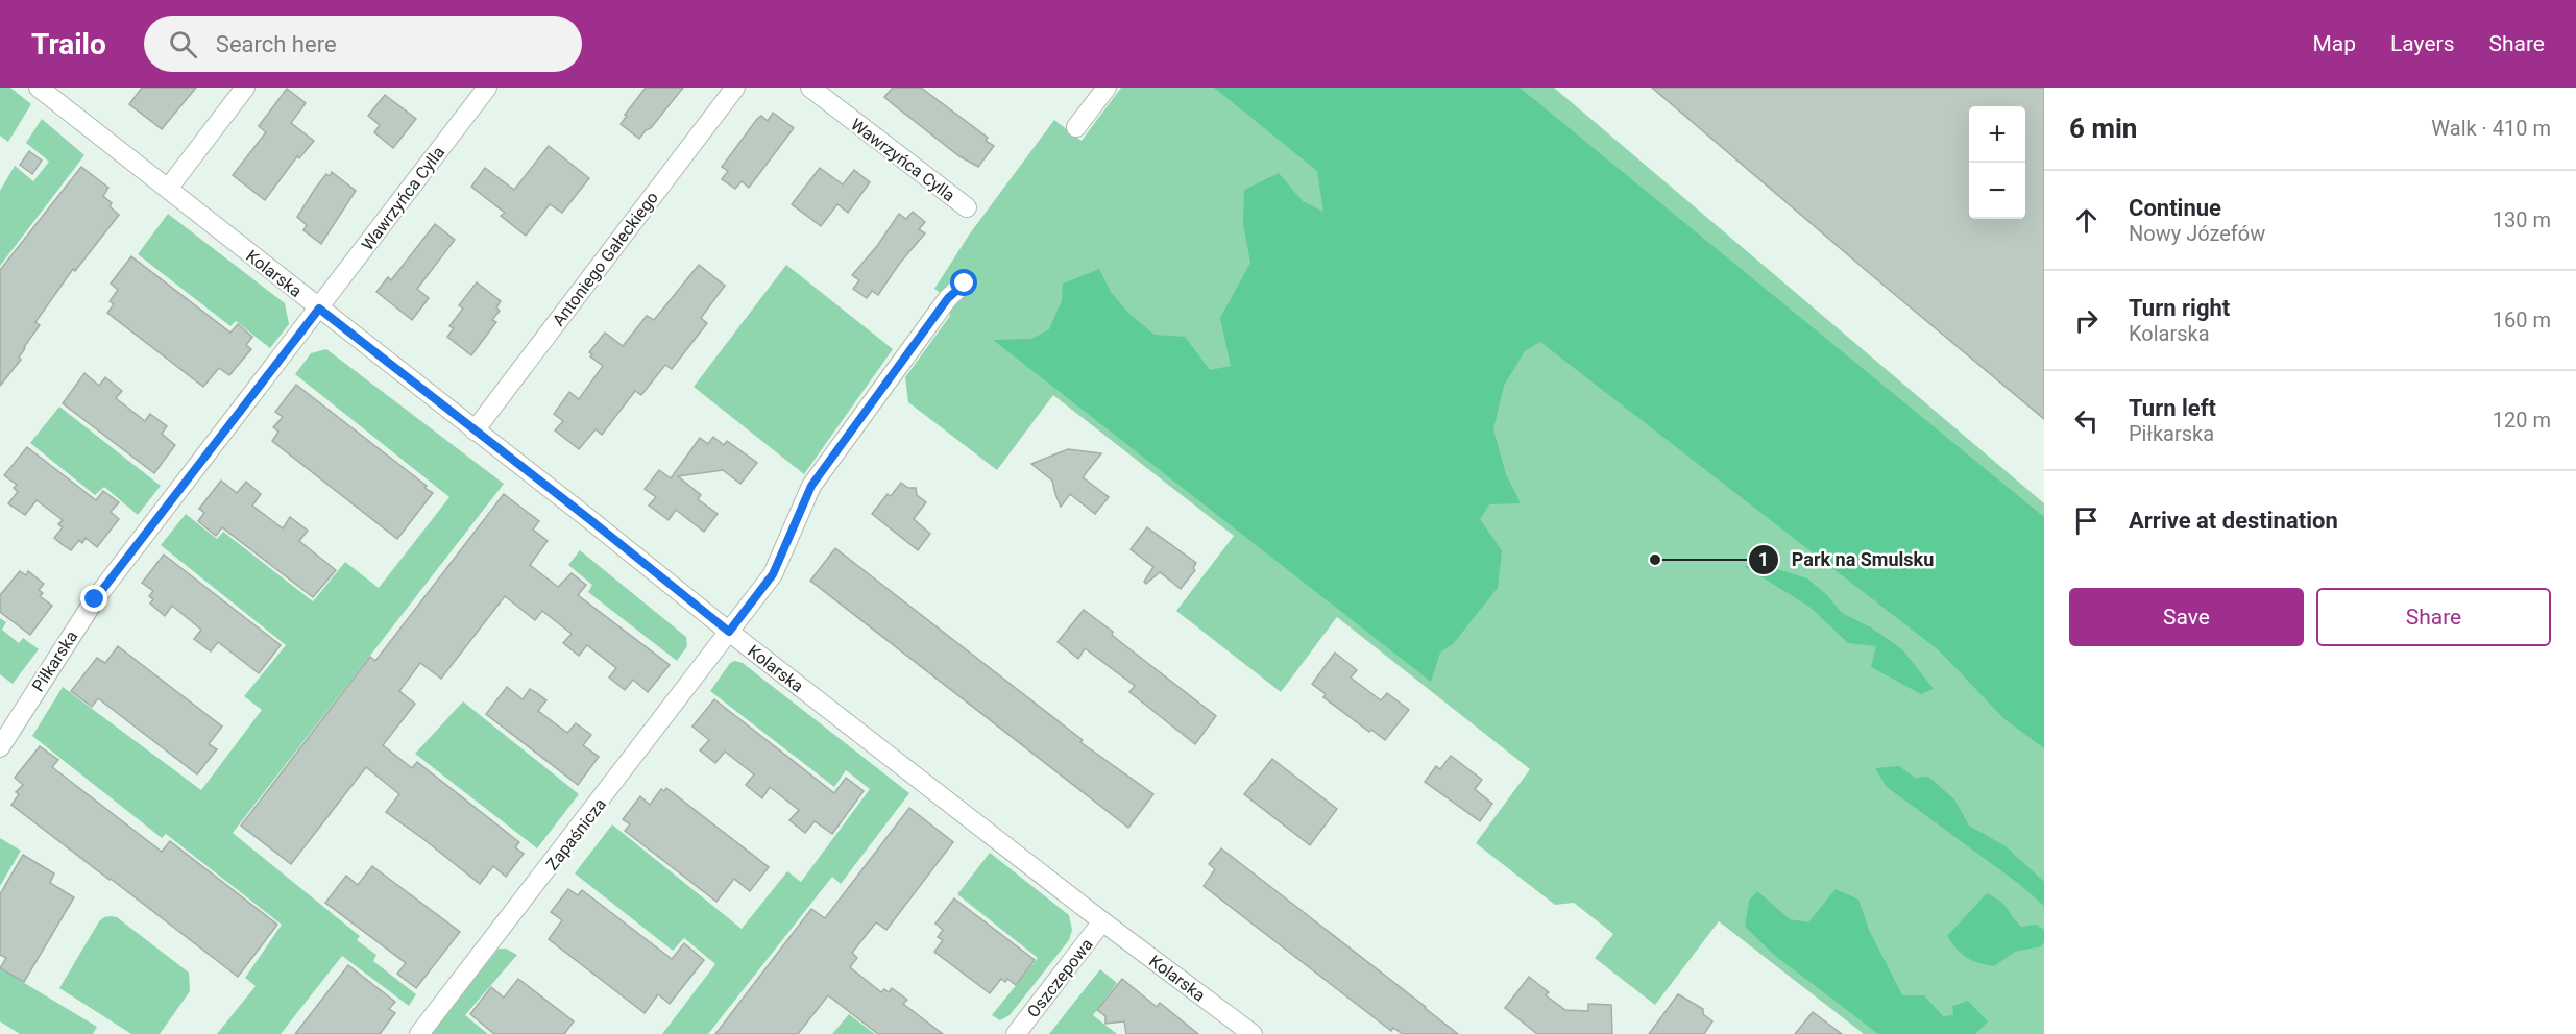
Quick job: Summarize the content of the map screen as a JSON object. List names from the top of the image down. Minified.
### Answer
{"streets":{"street":["Wawrzyńca Cylla","Antoniego Gałeckiego","Kolarska","Piłkarska","Zapaśnicza","Oszczepowa"]},"crossings":[["Wawrzyńca Cylla","Kolarska"],["Wawrzyńca Cylla","Piłkarska"],["Antoniego Gałeckiego","Kolarska"],["Kolarska","Piłkarska"],["Kolarska","Zapaśnicza"],["Kolarska","Oszczepowa"]],"places":["Park na Smulsku"],"page":{"header":"Trailo","search":"Search here","nav":["Map","Layers","Share"],"heading":["6 min","Walk · 410 m"],"map_buttons":["+","−"],"list":[["Continue","Nowy Józefów","130 m"],["Turn right","Kolarska","160 m"],["Turn left","Piłkarska","120 m"],"Arrive at destination"],"buttons":["Save","Share"]}}
